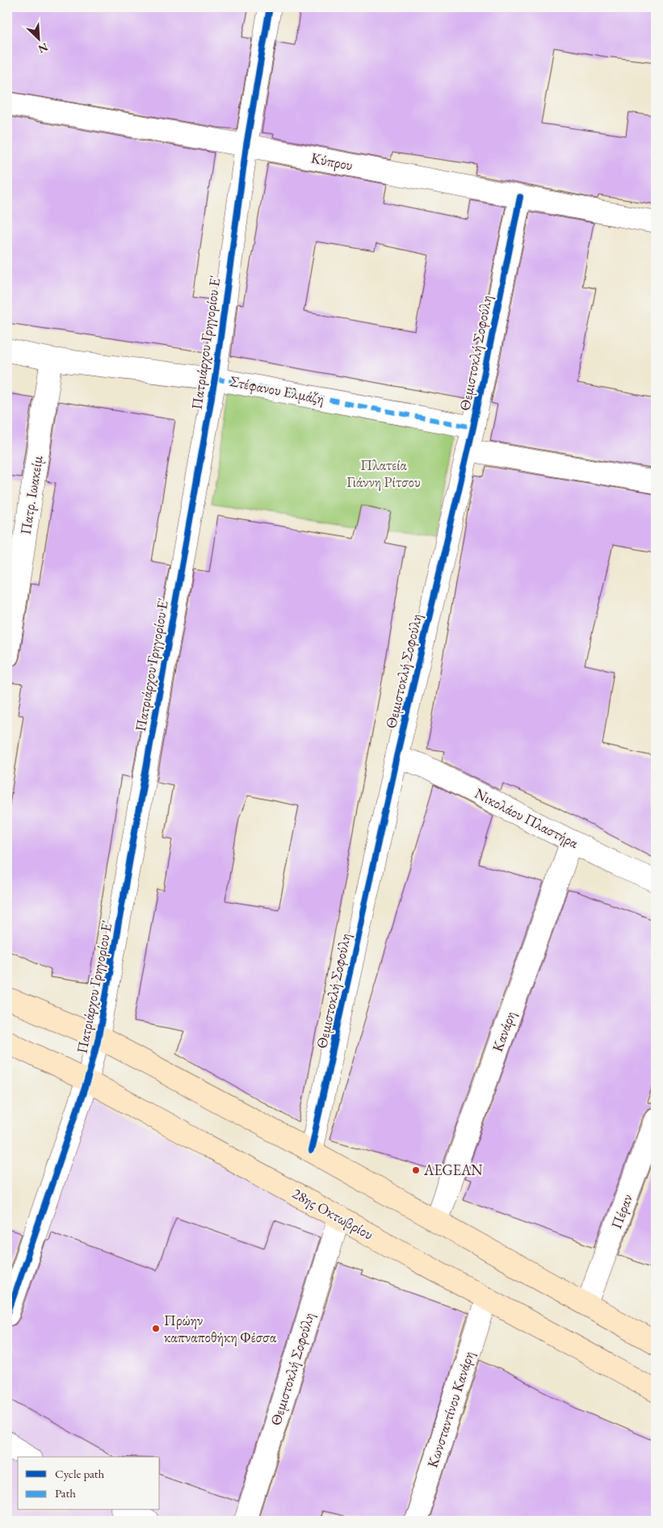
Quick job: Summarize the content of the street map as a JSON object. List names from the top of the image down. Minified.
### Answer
{"streets":{"main road":["28ης Οκτωβρίου"],"street":["Κύπρου","Πατριάρχου Γρηγορίου Ε'","Θεμιστοκλή Σοφούλη","Στέφανου Ελμάζη","Πατρ. Ιωακείμ","Νικολάου Πλαστήρα","Κανάρη","Πέραν","Κωνσταντίνου Κανάρη"]},"crossings":[["Κύπρου","Πατριάρχου Γρηγορίου Ε'"],["Κύπρου","Θεμιστοκλή Σοφούλη"],["Πατριάρχου Γρηγορίου Ε'","Στέφανου Ελμάζη"],["Πατριάρχου Γρηγορίου Ε'","28ης Οκτωβρίου"],["Θεμιστοκλή Σοφούλη","Στέφανου Ελμάζη"],["Θεμιστοκλή Σοφούλη","Νικολάου Πλαστήρα"],["Θεμιστοκλή Σοφούλη","28ης Οκτωβρίου"],["Στέφανου Ελμάζη","Πατρ. Ιωακείμ"],["Νικολάου Πλαστήρα","Κανάρη"],["28ης Οκτωβρίου","Κωνσταντίνου Κανάρη"]],"parks":["Πλατεία Γιάννη Ρίτσου"],"places":["AEGEAN","Πρώην καπναποθήκη Φέσσα"],"legend":["Cycle path","Path"],"north":"bottom right"}
